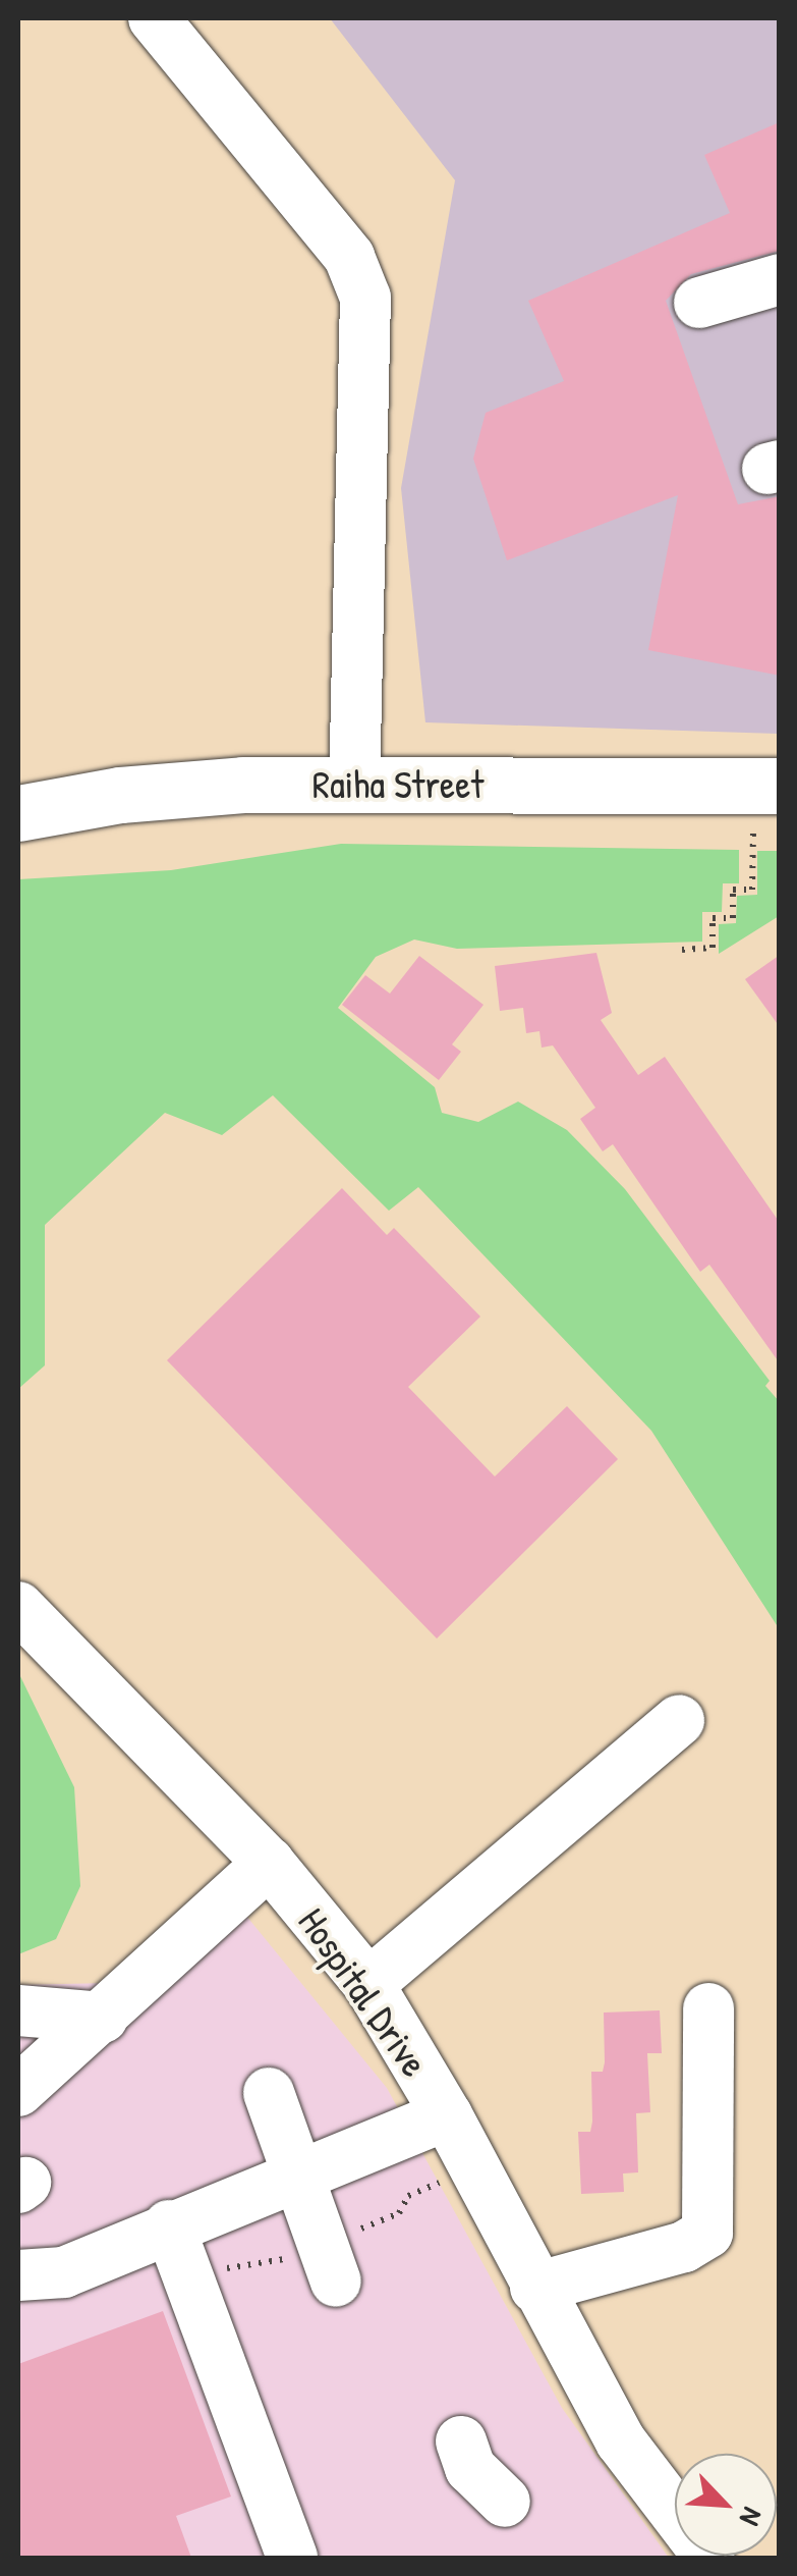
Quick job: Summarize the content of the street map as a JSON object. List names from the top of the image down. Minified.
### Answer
{"streets":{"main road":["Raiha Street"],"street":["Hospital Drive"]},"north":"bottom right"}
